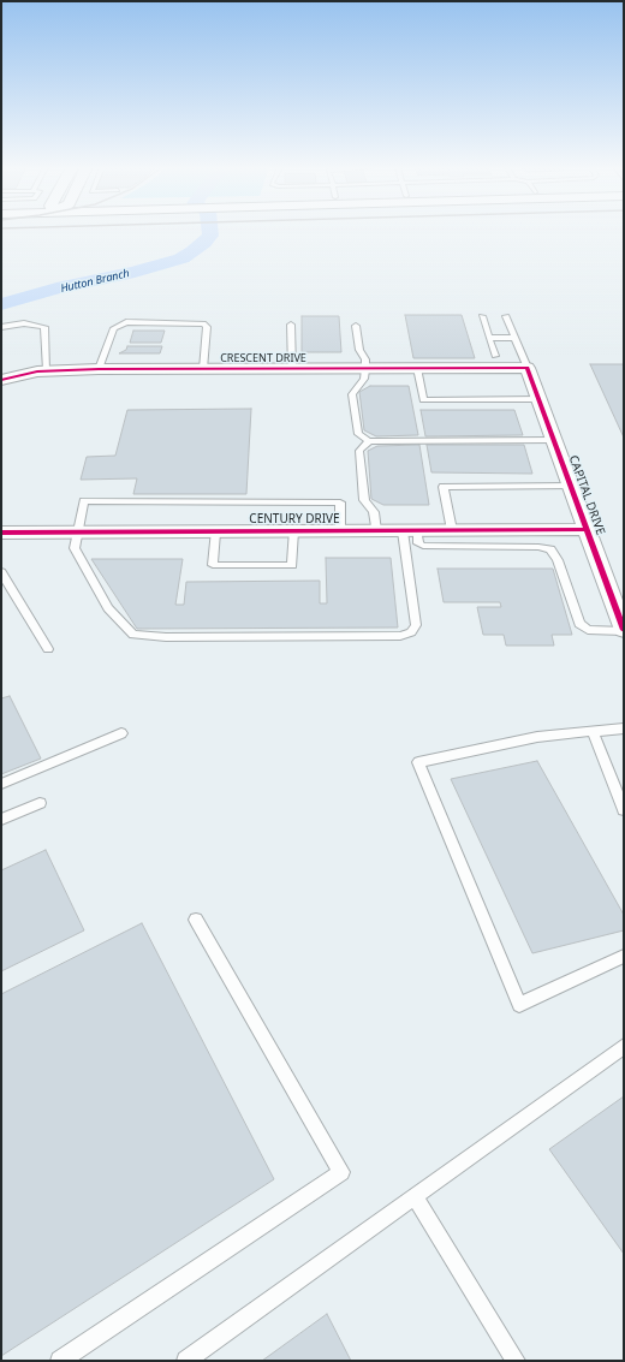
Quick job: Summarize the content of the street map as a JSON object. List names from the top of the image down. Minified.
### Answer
{"streets":{"street":["CRESCENT DRIVE","CAPITAL DRIVE","CENTURY DRIVE"]},"crossings":[["CRESCENT DRIVE","CAPITAL DRIVE"],["CAPITAL DRIVE","CENTURY DRIVE"]],"water":["Hutton Branch"]}
